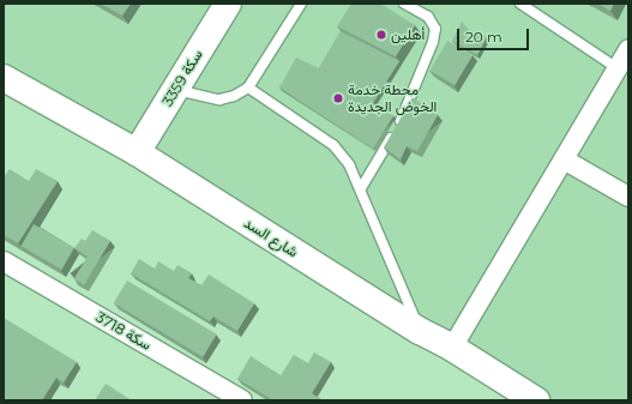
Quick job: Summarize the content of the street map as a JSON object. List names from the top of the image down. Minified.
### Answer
{"streets":{"street":["سكة 3359","شارع السد","سكة 3718"]},"crossings":[["سكة 3359","شارع السد"]],"places":["أهلين","محطة خدمة الخوض الجديدة"],"scale_bar":"20 m"}
